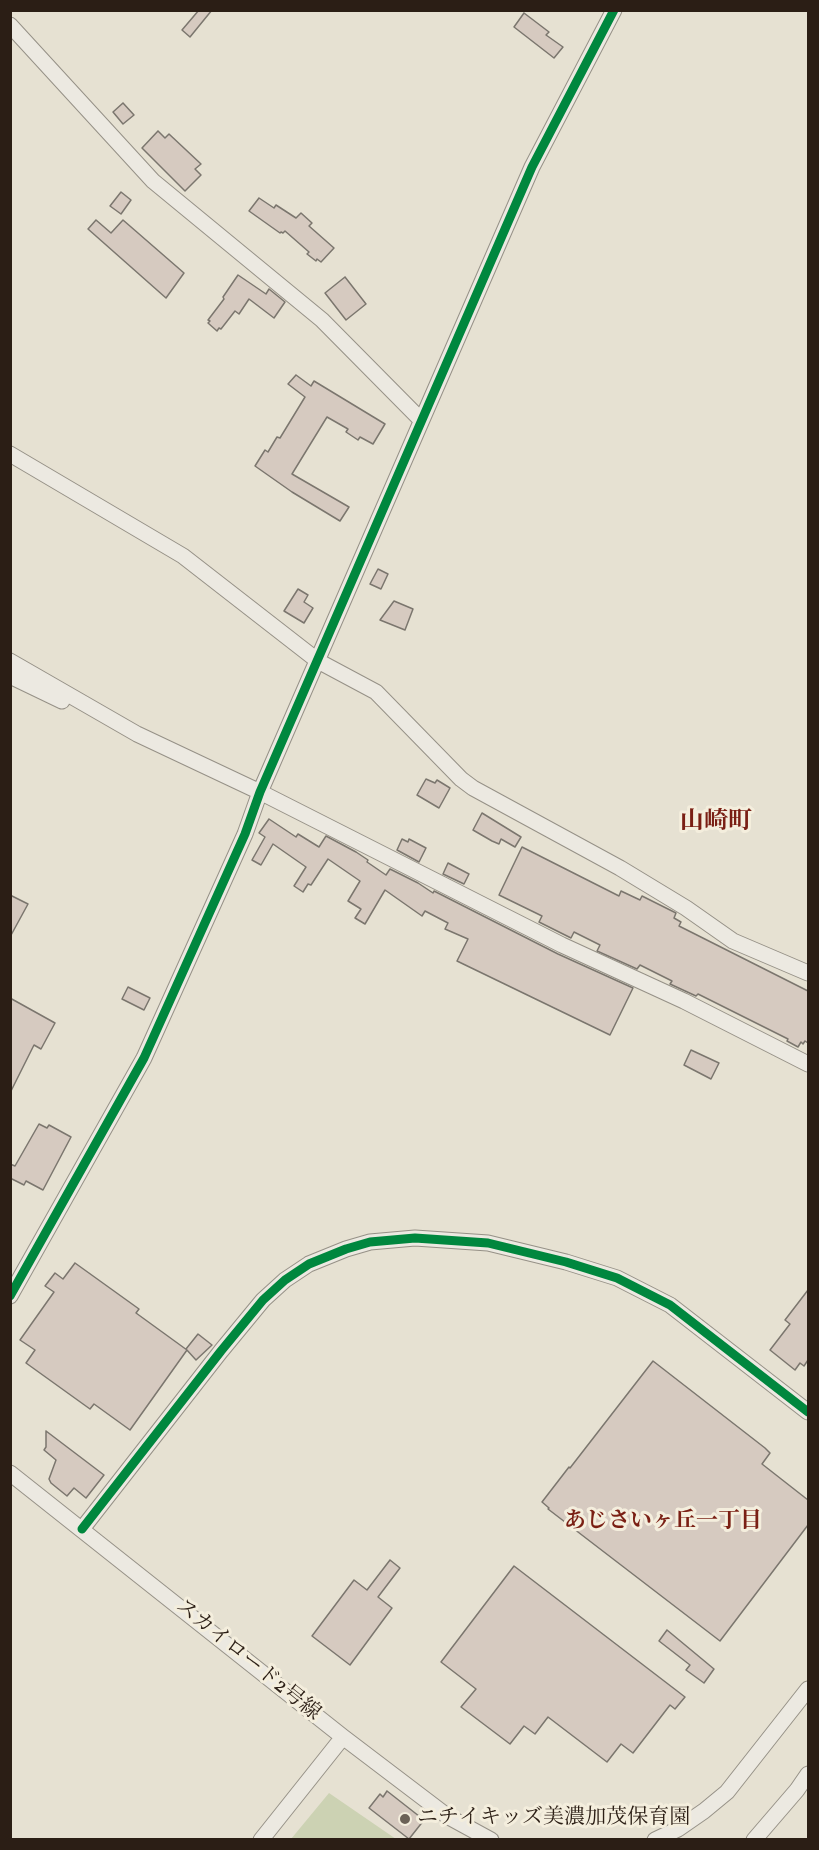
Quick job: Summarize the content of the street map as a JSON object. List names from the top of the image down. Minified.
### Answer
{"streets":{"street":["スカイロード2号線"]},"districts":["山崎町","あじさいヶ丘一丁目"],"places":["ニチイキッズ美濃加茂保育園"]}
